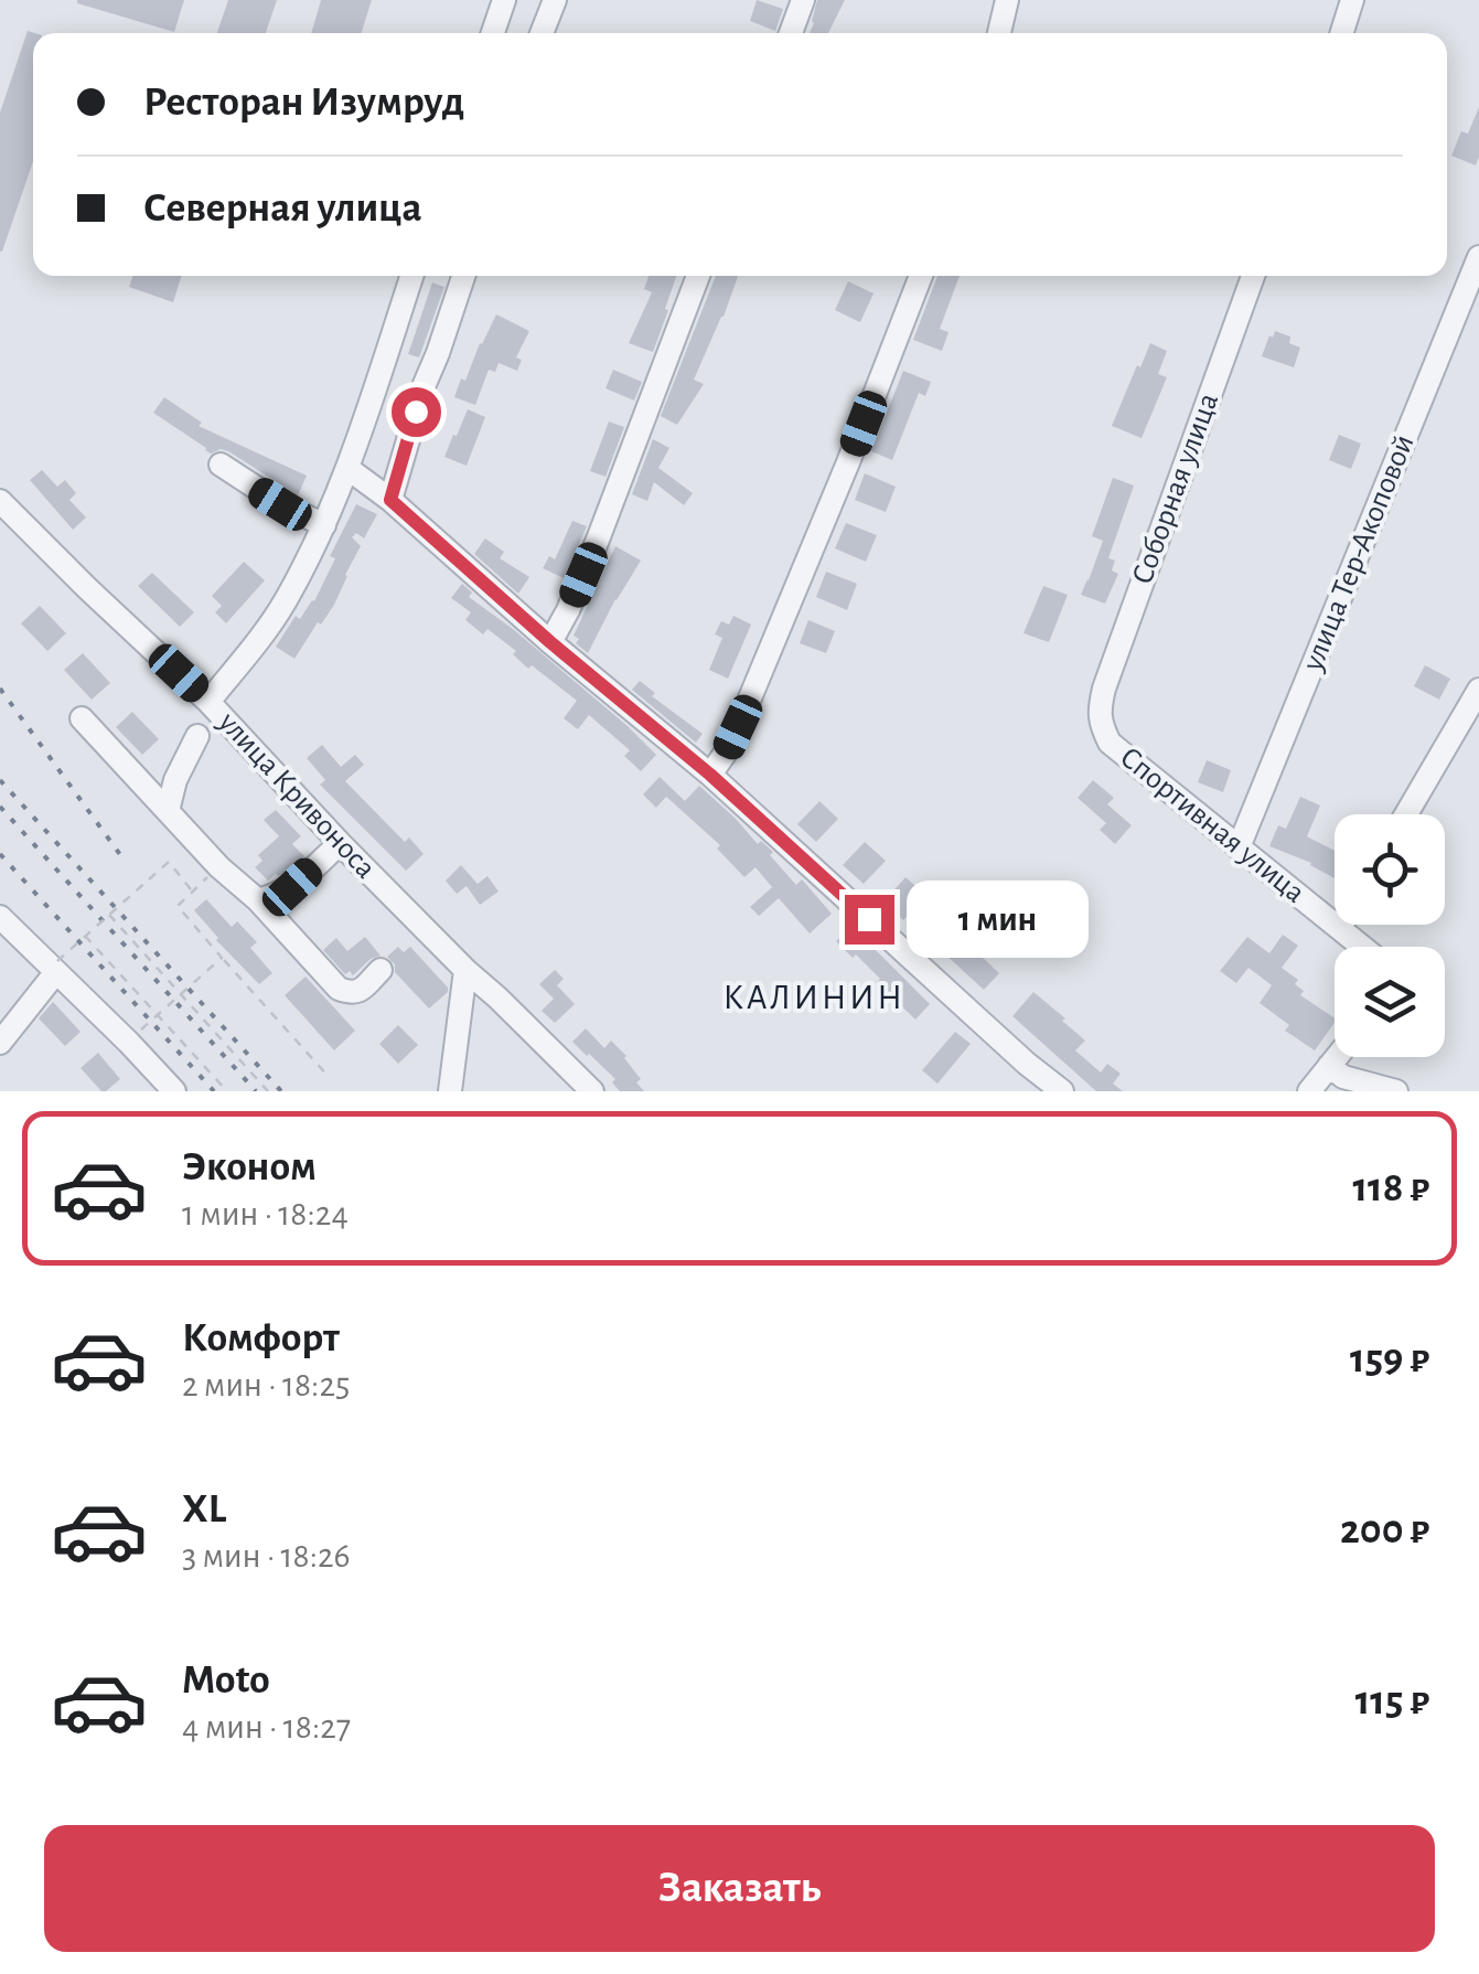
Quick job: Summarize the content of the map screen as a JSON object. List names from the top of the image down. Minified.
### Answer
{"streets":{"street":["Соборная улица","улица Тер-Акоповой","улица Кривоноса","Спортивная улица"]},"crossings":[["Соборная улица","Спортивная улица"],["улица Тер-Акоповой","Спортивная улица"]],"districts":["КАЛИНИН"],"page":{"banner":["Ресторан Изумруд","Северная улица"],"bubble":"1 мин","list":[{"name":"Эконом","note":"1 мин · 18:24","value":"118 ₽"},{"name":"Комфорт","note":"2 мин · 18:25","value":"159 ₽"},{"name":"XL","note":"3 мин · 18:26","value":"200 ₽"},{"name":"Moto","note":"4 мин · 18:27","value":"115 ₽"}],"buttons":"Заказать"}}
